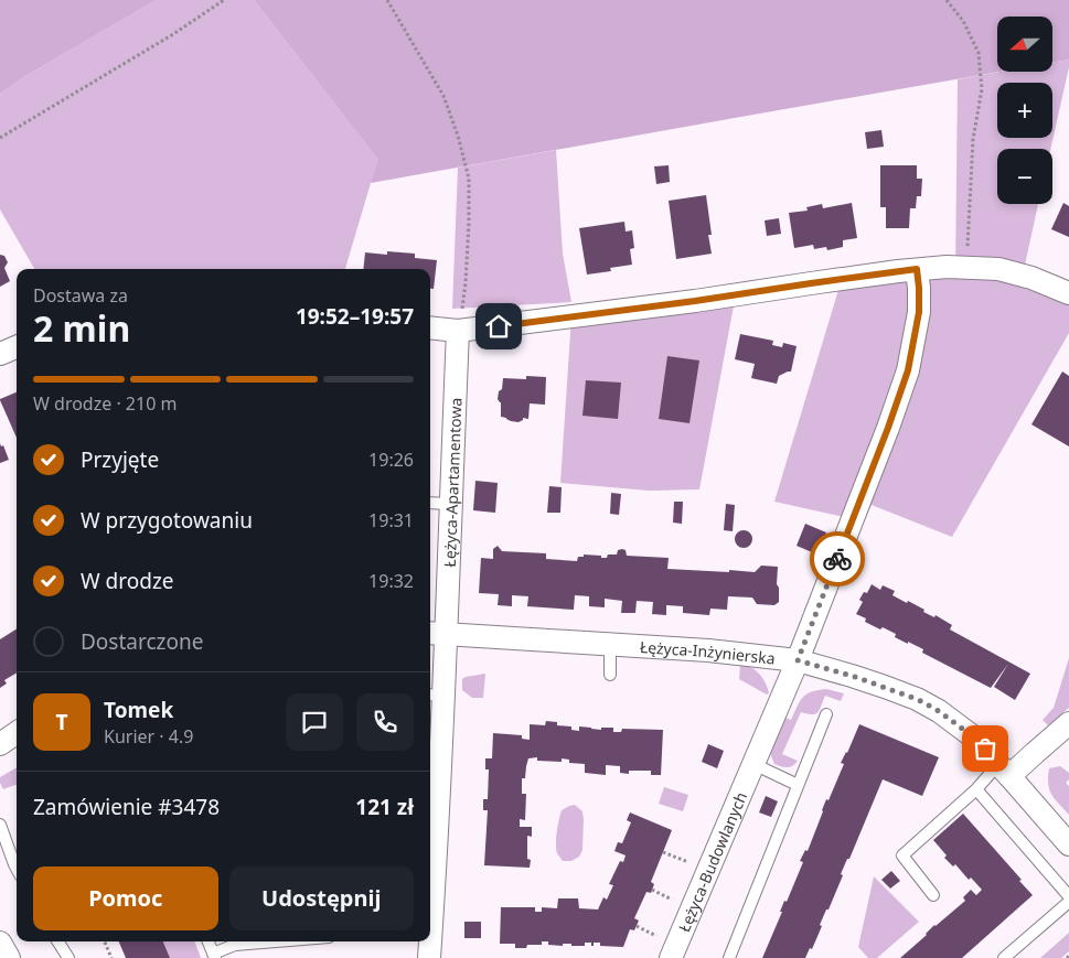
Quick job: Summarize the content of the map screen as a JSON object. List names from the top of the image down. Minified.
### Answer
{"streets":{"street":["Łężyca-Apartamentowa","Łężyca-Inżynierska","Łężyca-Budowlanych"]},"crossings":[["Łężyca-Apartamentowa","Łężyca-Inżynierska"],["Łężyca-Inżynierska","Łężyca-Budowlanych"]],"north":"left","page":{"map_buttons":["+","−"],"heading":["2 min","Dostawa za","19:52–19:57"],"panel":["Tomek","Kurier · 4.9","Zamówienie #3478","121 zł"],"bar":"W drodze · 210 m","list":[["Przyjęte","19:26"],["W przygotowaniu","19:31"],["W drodze","19:32"],"Dostarczone"],"round":"T","buttons":["Pomoc","Udostępnij"]}}
